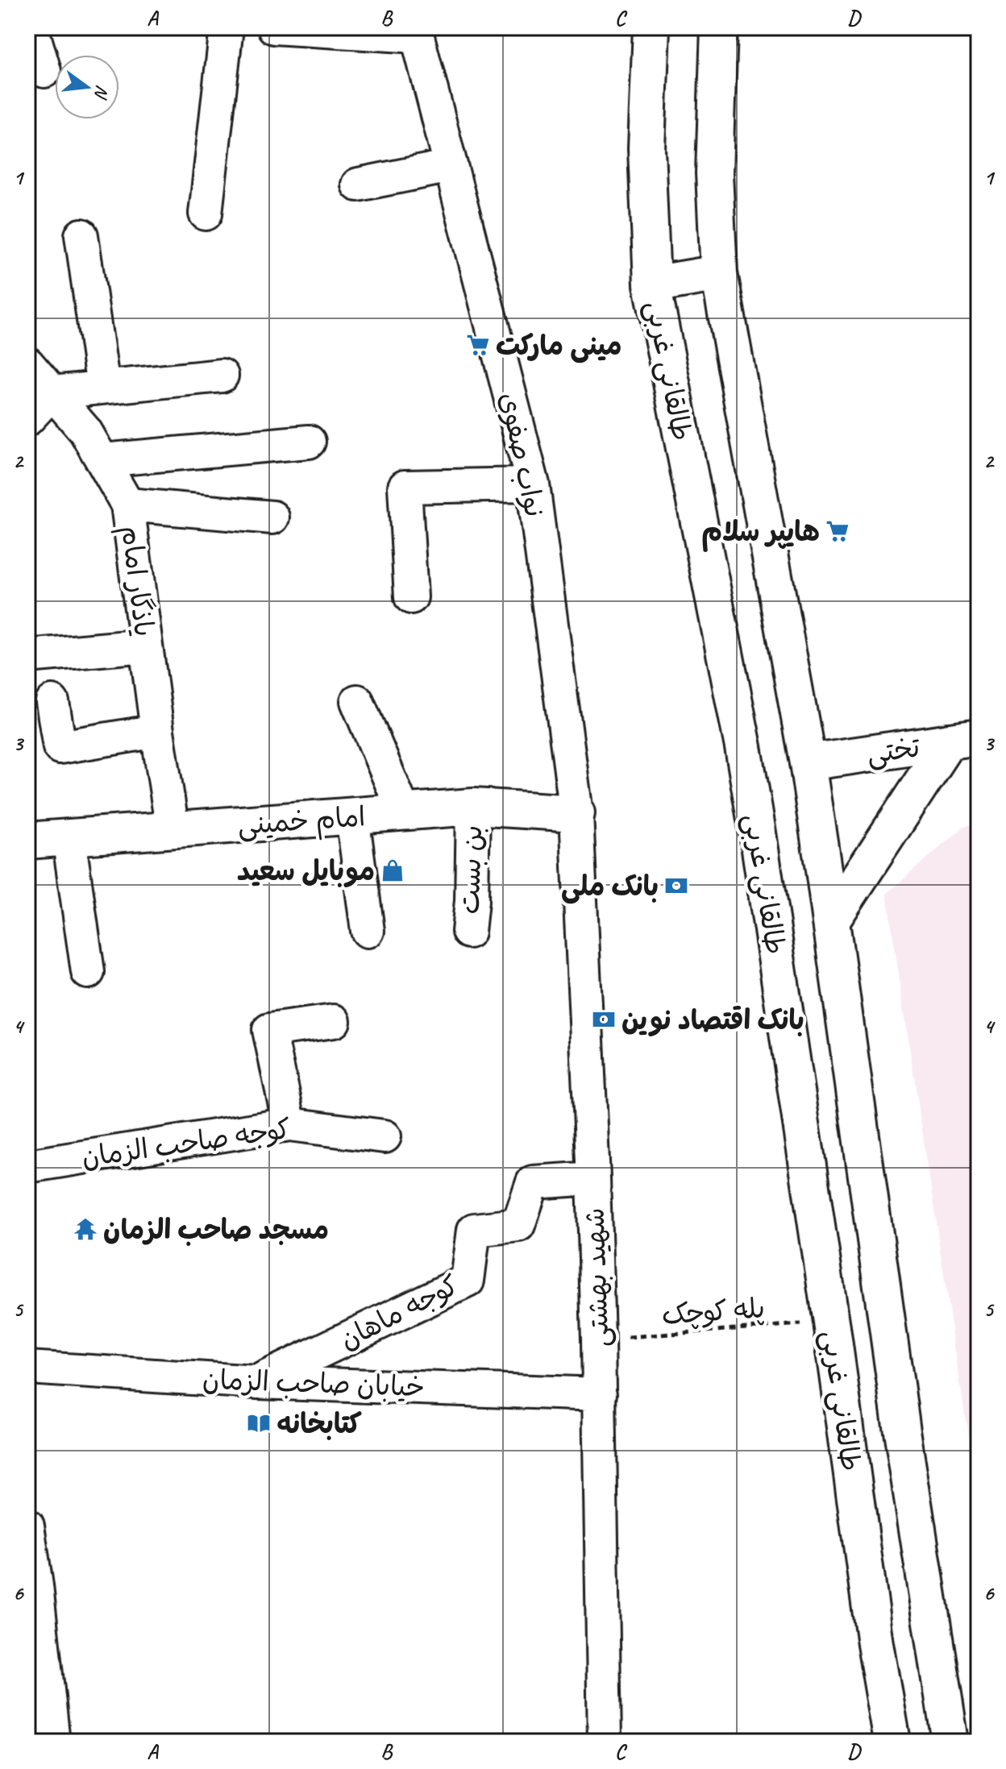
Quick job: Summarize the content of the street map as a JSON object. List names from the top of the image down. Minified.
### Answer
{"streets":{"main road":["طالقانی غربی","تختی","امام خمینی"],"street":["نواب صفوی","یاذگار امام","بن بست","کوجه صاحب الزمان","شهید بهشتی","کوجه ماهان","خیابان صاحب الزمان"],"path":["پله کوچک"]},"crossings":[["طالقانی غربی","تختی"],["طالقانی غربی","پله کوچک"],["نواب صفوی","امام خمینی"],["نواب صفوی","شهید بهشتی"],["یاذگار امام","امام خمینی"],["امام خمینی","بن بست"],["امام خمینی","شهید بهشتی"],["شهید بهشتی","پله کوچک"],["شهید بهشتی","کوجه ماهان"],["شهید بهشتی","خیابان صاحب الزمان"],["کوجه ماهان","خیابان صاحب الزمان"]],"places":{"supermarket":["مینی مارکت","هایپر سلام"],"shop":["موبایل سعید"],"bank":["بانک ملی","بانک اقتصاد نوین"],"temple":["مسجد صاحب الزمان"],"library":["کتابخانه"]},"north":"right","grid":{"columns":["A","B","C","D"],"rows":["1","2","3","4","5","6"]}}
